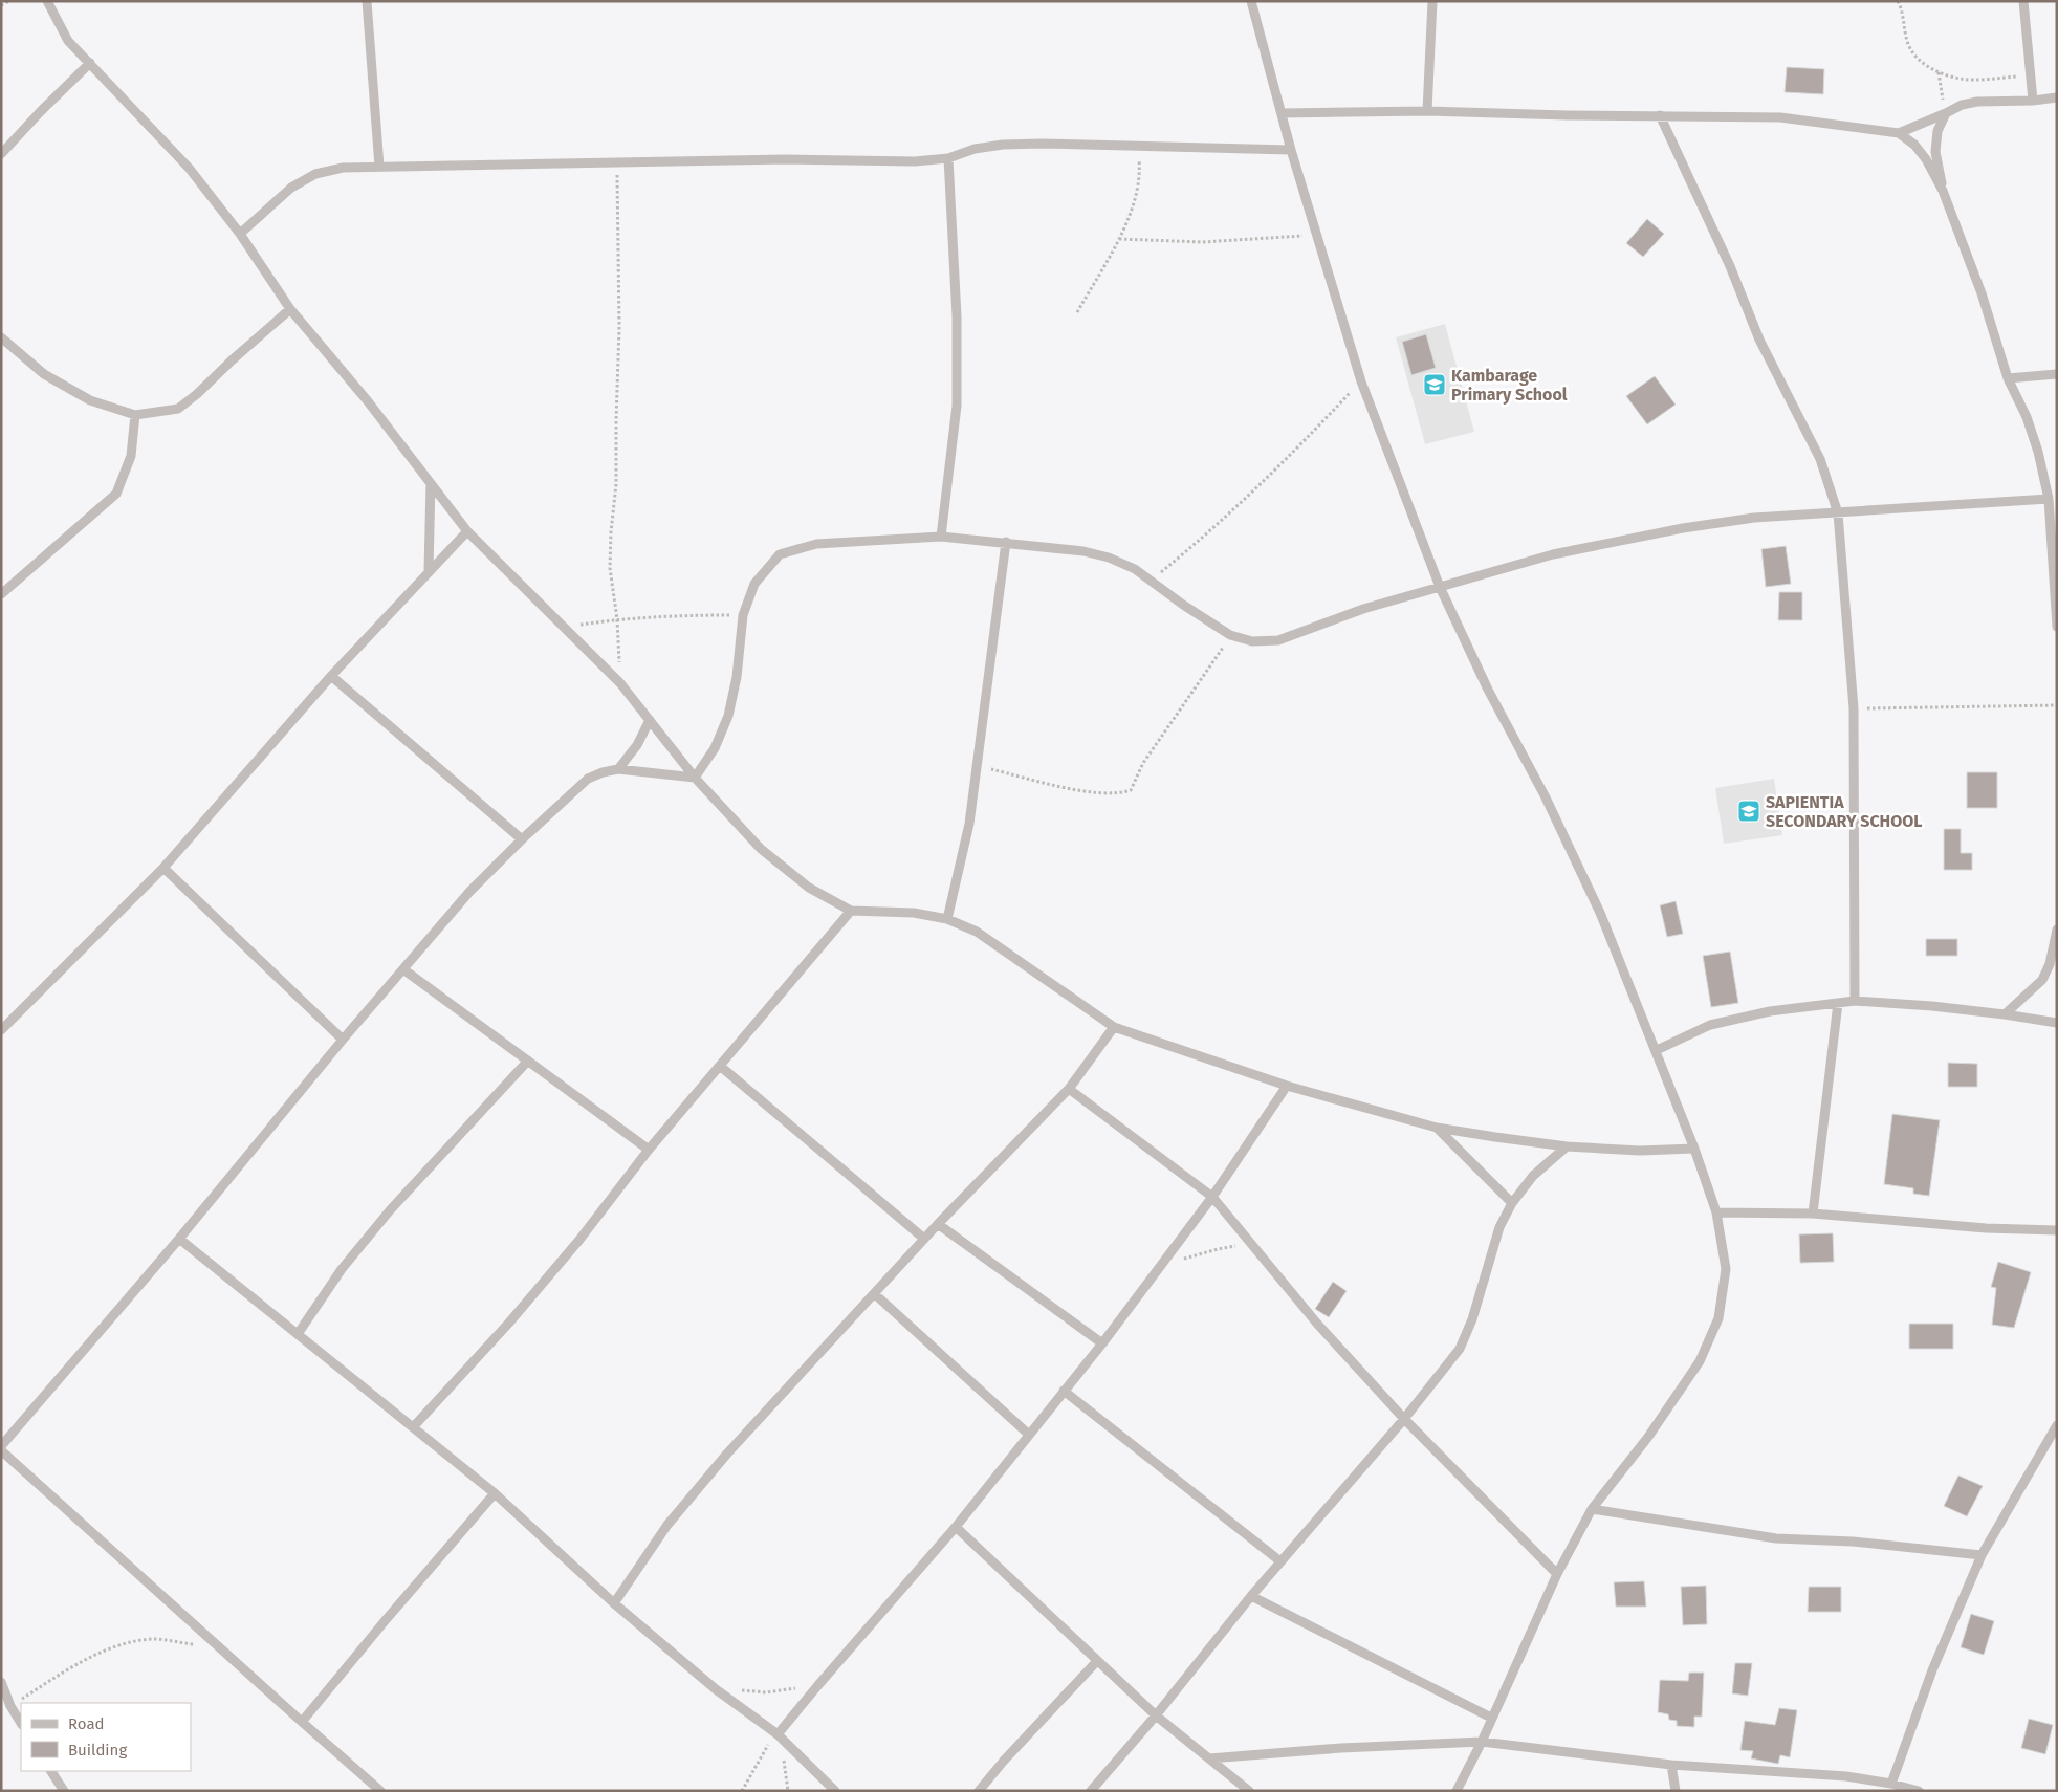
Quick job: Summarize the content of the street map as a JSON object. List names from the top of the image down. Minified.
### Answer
{"places":{"school or university":["Kambarage Primary School","SAPIENTIA SECONDARY SCHOOL"]},"legend":["Road","Building"]}
